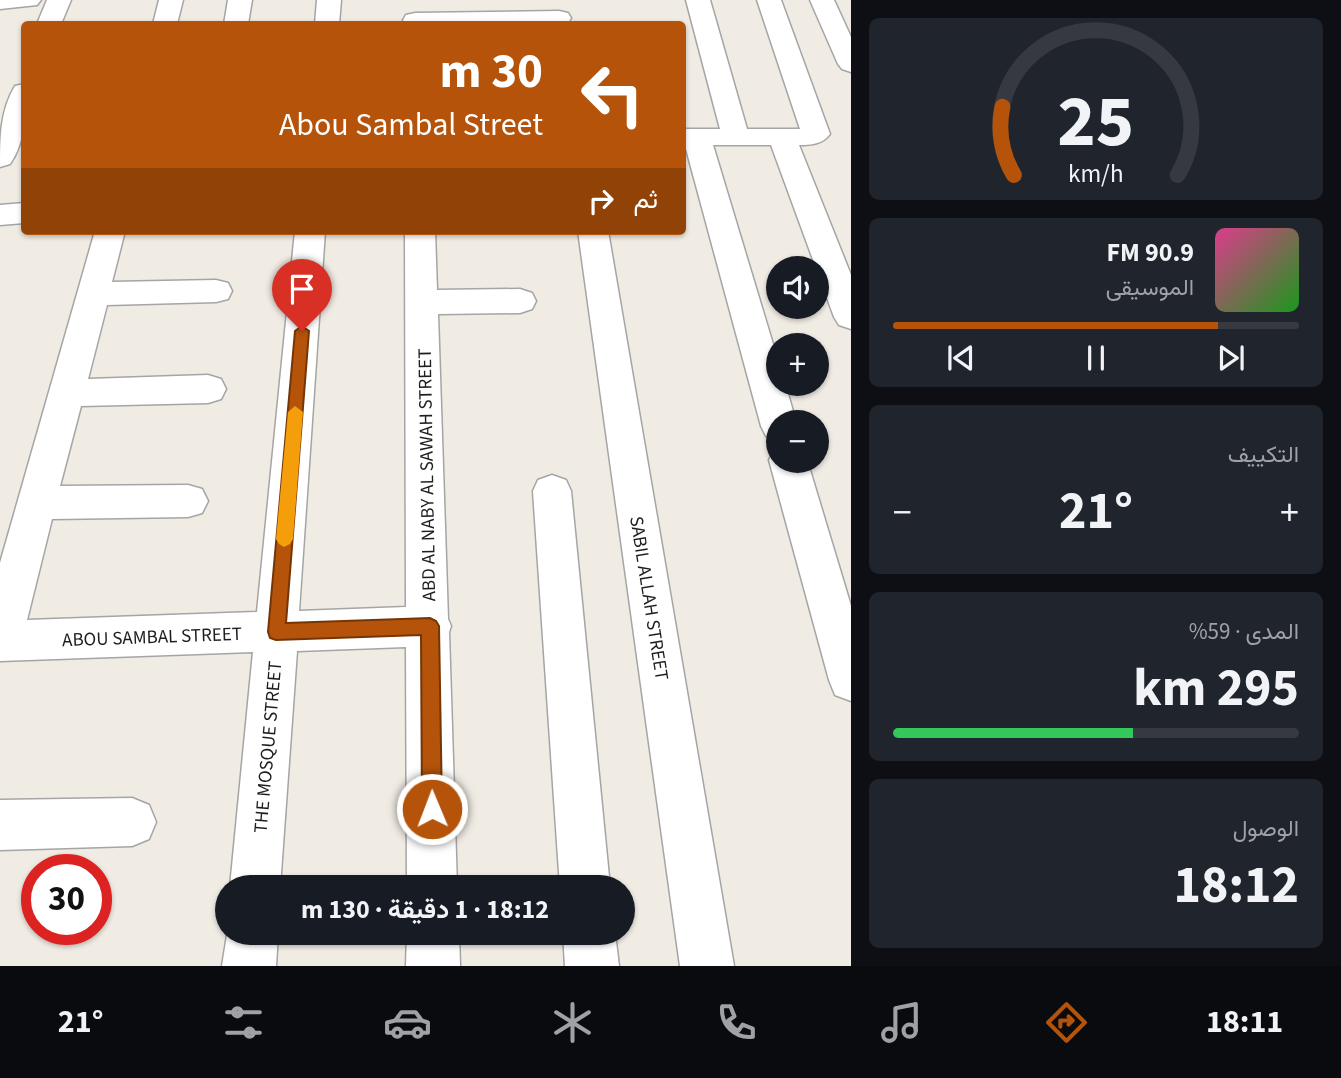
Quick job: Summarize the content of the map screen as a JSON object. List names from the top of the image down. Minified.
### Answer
{"streets":{"street":["ABD AL NABY AL SAWAH STREET","SABIL ALLAH STREET","ABOU SAMBAL STREET","THE MOSQUE STREET"]},"crossings":[["ABD AL NABY AL SAWAH STREET","ABOU SAMBAL STREET"],["ABOU SAMBAL STREET","THE MOSQUE STREET"]],"page":{"turn":["30 m","Abou Sambal Street"],"then":"ثم","song":["90.9 FM","الموسيقى"],"map_buttons":["+","−"],"tile":["التكييف",["المدى · 59%","295 km"],["الوصول","18:12"]],"heat":["−","21°","+"],"limit":"30","trip":"18:12 · 1 دقيقة · 130 m","tabs":["18:11","21°"],"gauge":["25","km/h"]}}
